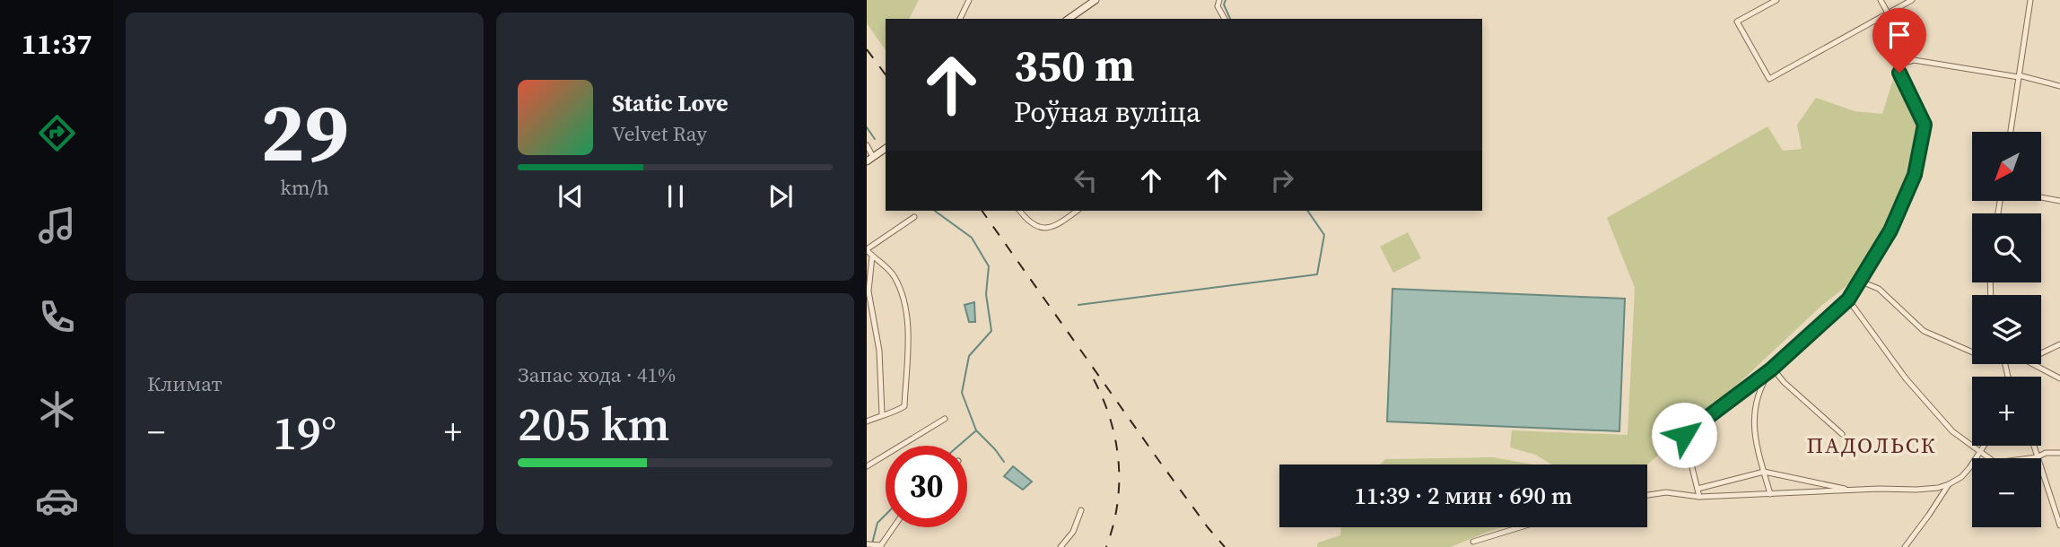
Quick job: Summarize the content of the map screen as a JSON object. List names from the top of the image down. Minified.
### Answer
{"districts":["ПАДОЛЬСК"],"north":"bottom left","page":{"tabs":"11:37","tile":[["29","km/h"],"Климат",["Запас хода · 41%","205 km"]],"turn":["350 m","Роўная вуліца"],"song":["Static Love","Velvet Ray"],"map_buttons":["+","−"],"heat":["−","19°","+"],"limit":"30","trip":"11:39 · 2 мин · 690 m"}}
